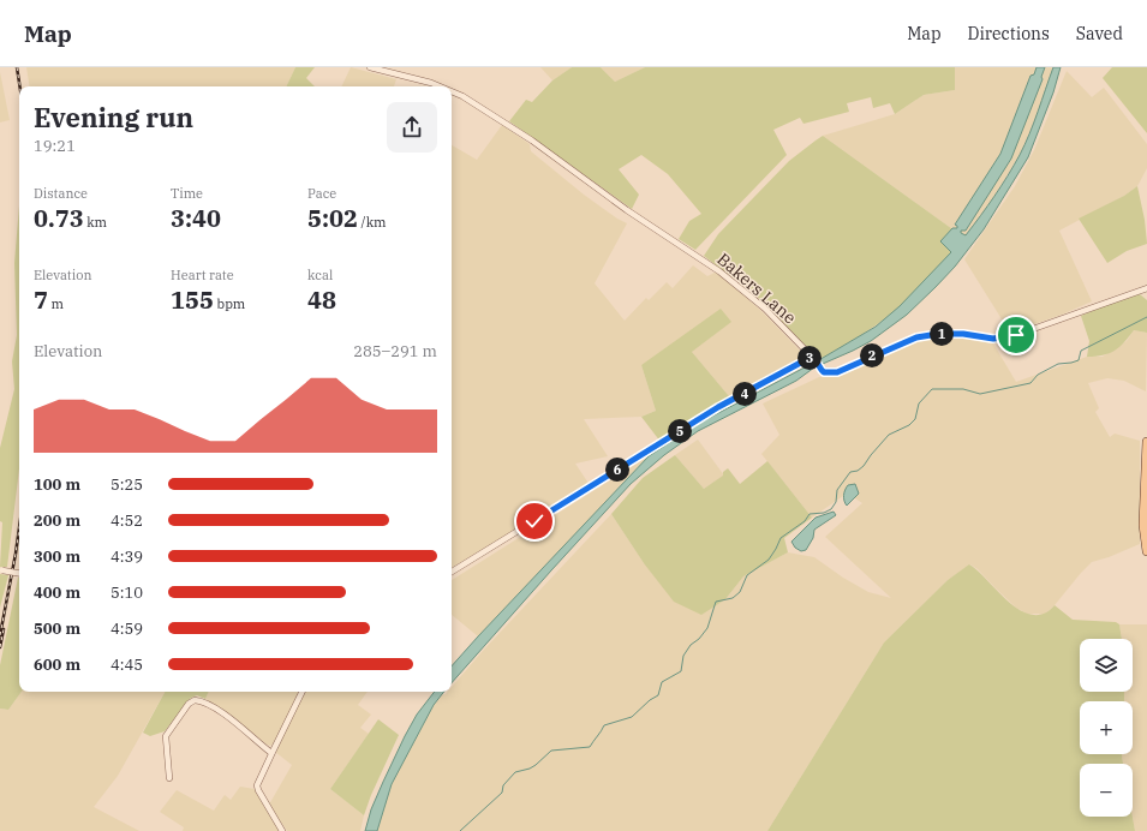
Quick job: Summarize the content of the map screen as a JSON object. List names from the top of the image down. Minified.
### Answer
{"streets":{"street":["Bakers Lane"]},"page":{"header":"Map","nav":["Map","Directions","Saved"],"heading":["Evening run","19:21"],"stats":[["Distance","0.73 km"],["Time","3:40"],["Pace","5:02 /km"],["Elevation","7 m"],["Heart rate","155 bpm"],["kcal","48"]],"pins":["1","2","3","4","5","6"],"chart":["Elevation","285–291 m"],"list":[{"name":"100 m","note":"5:25"},{"name":"200 m","note":"4:52"},{"name":"300 m","note":"4:39"},{"name":"400 m","note":"5:10"},{"name":"500 m","note":"4:59"},{"name":"600 m","note":"4:45"}],"map_buttons":["+","−"]}}
